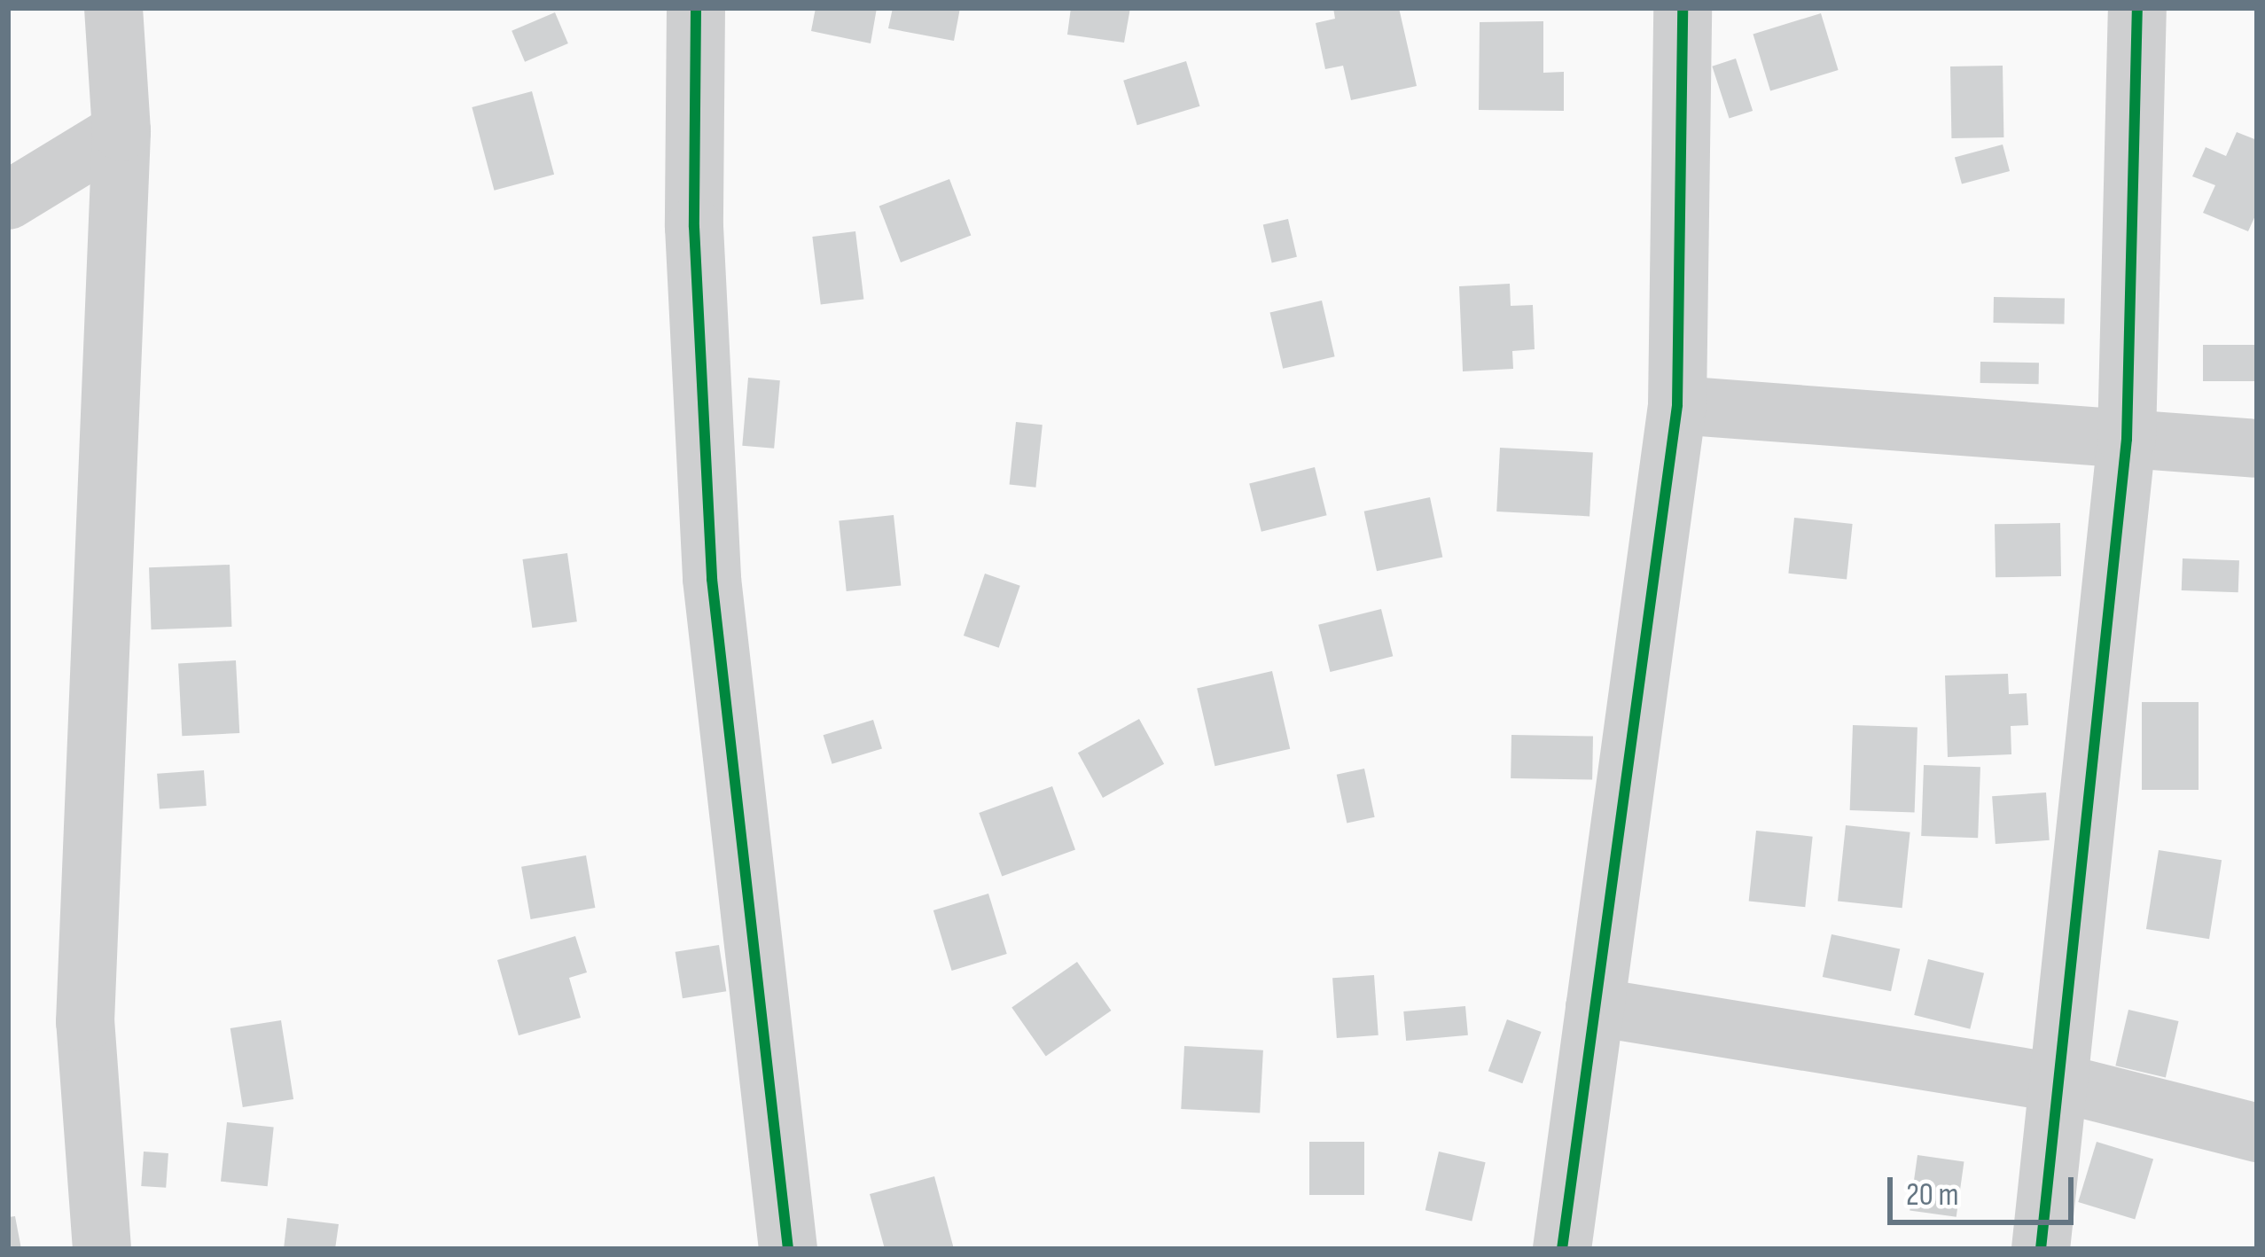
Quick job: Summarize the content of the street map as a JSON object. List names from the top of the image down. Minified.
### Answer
{"scale_bar":"20 m"}
